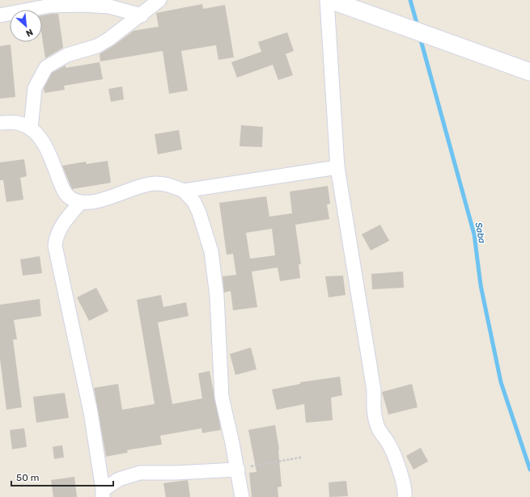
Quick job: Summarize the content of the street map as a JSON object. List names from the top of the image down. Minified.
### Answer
{"water":["Saba"],"scale_bar":"50 m","north":"bottom right"}
